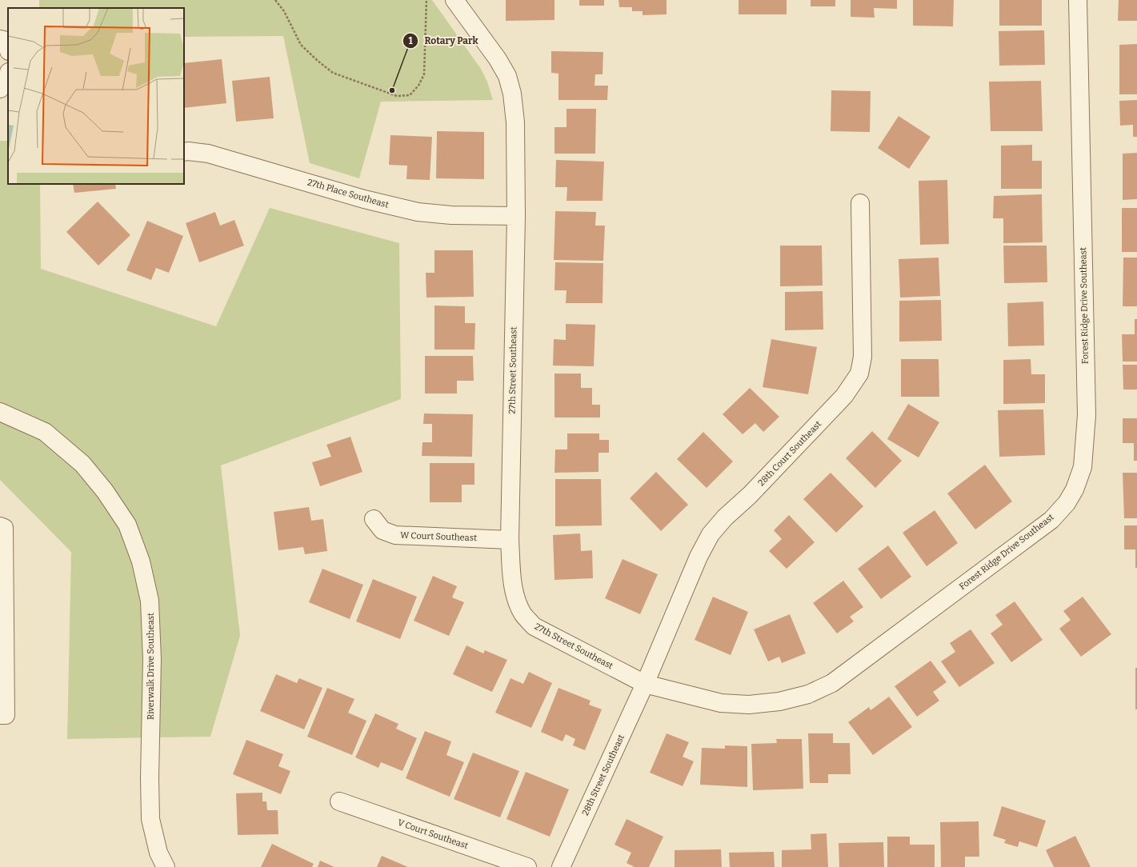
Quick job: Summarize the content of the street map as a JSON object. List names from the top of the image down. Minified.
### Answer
{"streets":{"street":["27th Place Southeast","Forest Ridge Drive Southeast","27th Street Southeast","28th Court Southeast","W Court Southeast","Riverwalk Drive Southeast","28th Street Southeast","V Court Southeast"]},"crossings":[["27th Place Southeast","27th Street Southeast"],["Forest Ridge Drive Southeast","27th Street Southeast"],["Forest Ridge Drive Southeast","28th Court Southeast"],["Forest Ridge Drive Southeast","28th Street Southeast"],["27th Street Southeast","28th Court Southeast"],["27th Street Southeast","W Court Southeast"],["27th Street Southeast","28th Street Southeast"],["28th Court Southeast","28th Street Southeast"]],"places":["Rotary Park"]}
